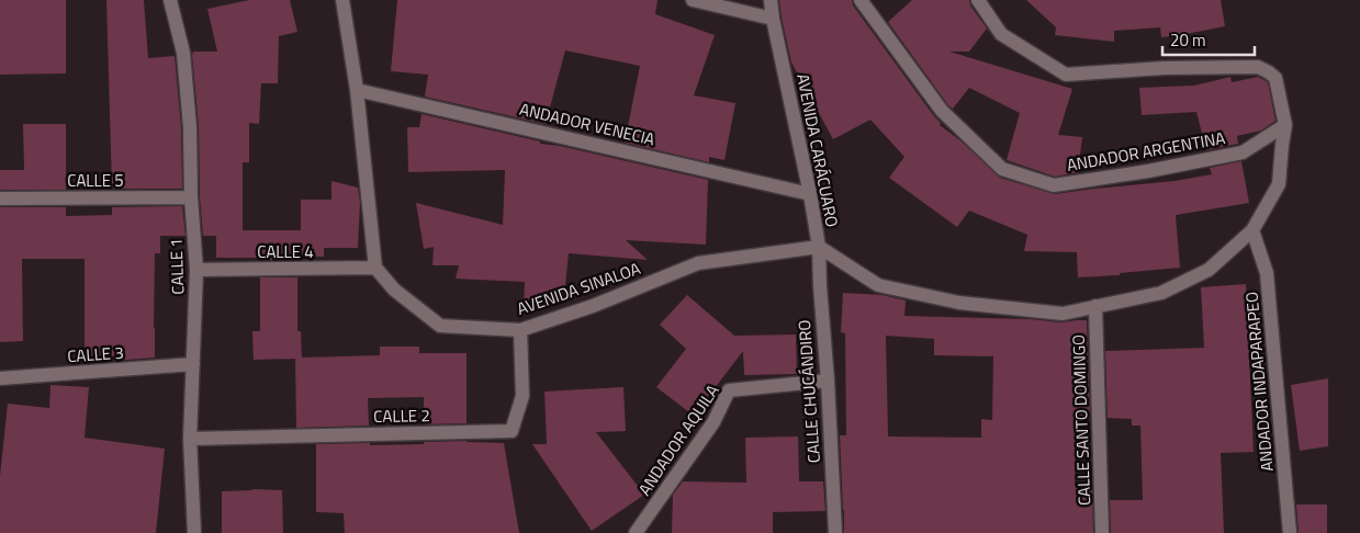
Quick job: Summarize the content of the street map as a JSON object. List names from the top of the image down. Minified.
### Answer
{"streets":{"street":["ANDADOR VENECIA","AVENIDA CARÁCUARO","ANDADOR ARGENTINA","CALLE 5","CALLE 4","CALLE 1","AVENIDA SINALOA","CALLE 3","ANDADOR INDAPARAPEO","CALLE CHUCÁNDIRO","CALLE 2","CALLE SANTO DOMINGO","ANDADOR AQUILA"]},"crossings":[["ANDADOR VENECIA","AVENIDA CARÁCUARO"],["AVENIDA CARÁCUARO","ANDADOR ARGENTINA"],["AVENIDA CARÁCUARO","AVENIDA SINALOA"],["AVENIDA CARÁCUARO","ANDADOR INDAPARAPEO"],["AVENIDA CARÁCUARO","CALLE CHUCÁNDIRO"],["AVENIDA CARÁCUARO","CALLE SANTO DOMINGO"],["CALLE 5","CALLE 1"],["CALLE 4","CALLE 1"],["CALLE 4","AVENIDA SINALOA"],["CALLE 1","CALLE 3"],["CALLE 1","CALLE 2"],["AVENIDA SINALOA","CALLE CHUCÁNDIRO"],["AVENIDA SINALOA","CALLE 2"],["CALLE CHUCÁNDIRO","ANDADOR AQUILA"]],"scale_bar":"20 m"}
